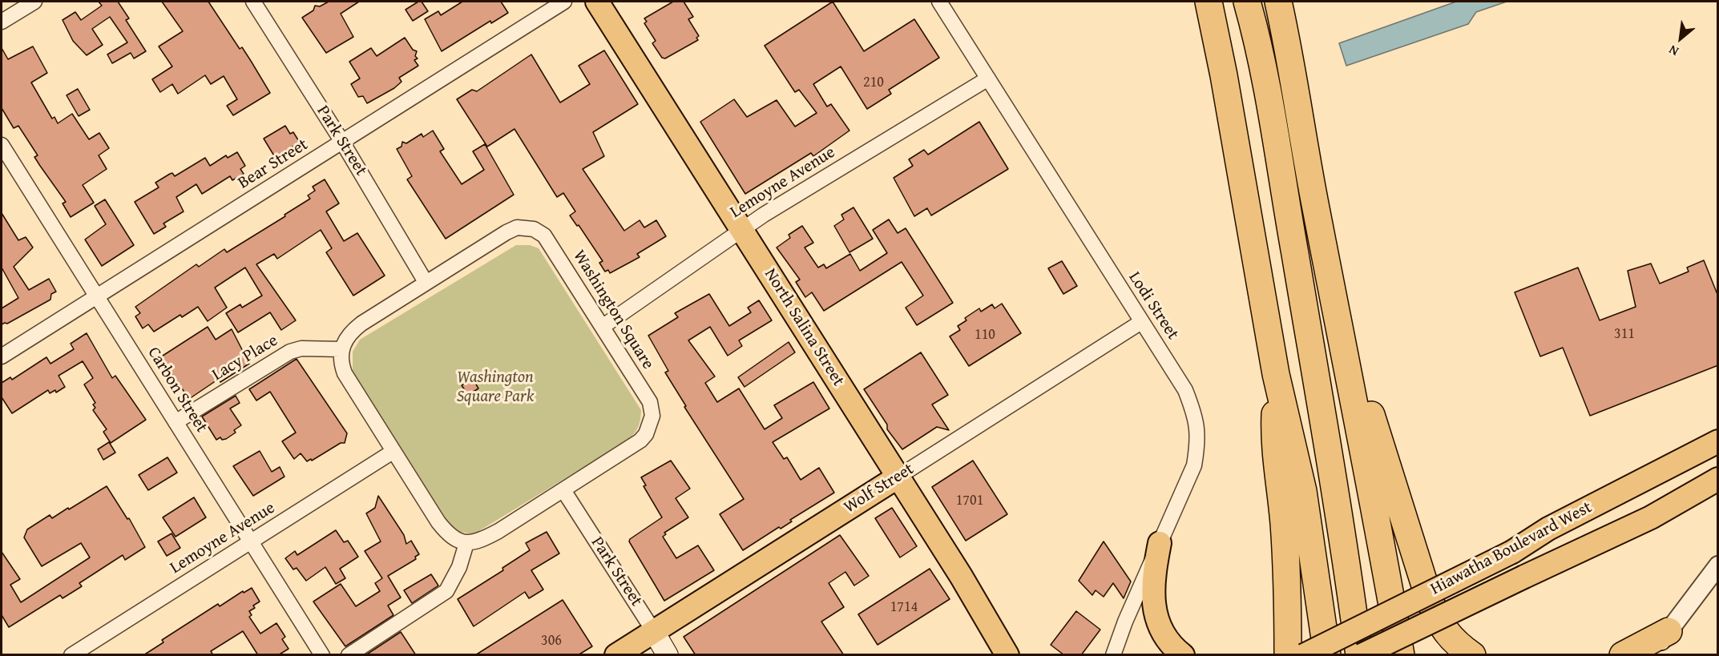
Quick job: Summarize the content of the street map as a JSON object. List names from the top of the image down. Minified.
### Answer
{"streets":{"main road":["Park Street","North Salina Street","Wolf Street","Hiawatha Boulevard West"],"street":["Bear Street","Lemoyne Avenue","Lodi Street","Washington Square","Lacy Place","Carbon Street"]},"crossings":[["Park Street","Bear Street"],["Park Street","Washington Square"],["Park Street","Wolf Street"],["Bear Street","Carbon Street"],["Lemoyne Avenue","Lodi Street"],["Lemoyne Avenue","Washington Square"],["Lemoyne Avenue","North Salina Street"],["Lemoyne Avenue","Carbon Street"],["Lodi Street","Wolf Street"],["Washington Square","Lacy Place"],["North Salina Street","Wolf Street"],["Lacy Place","Carbon Street"]],"parks":["Washington Square Park"],"house_numbers":["210","311","110","1701","1714","306"],"north":"bottom left"}
